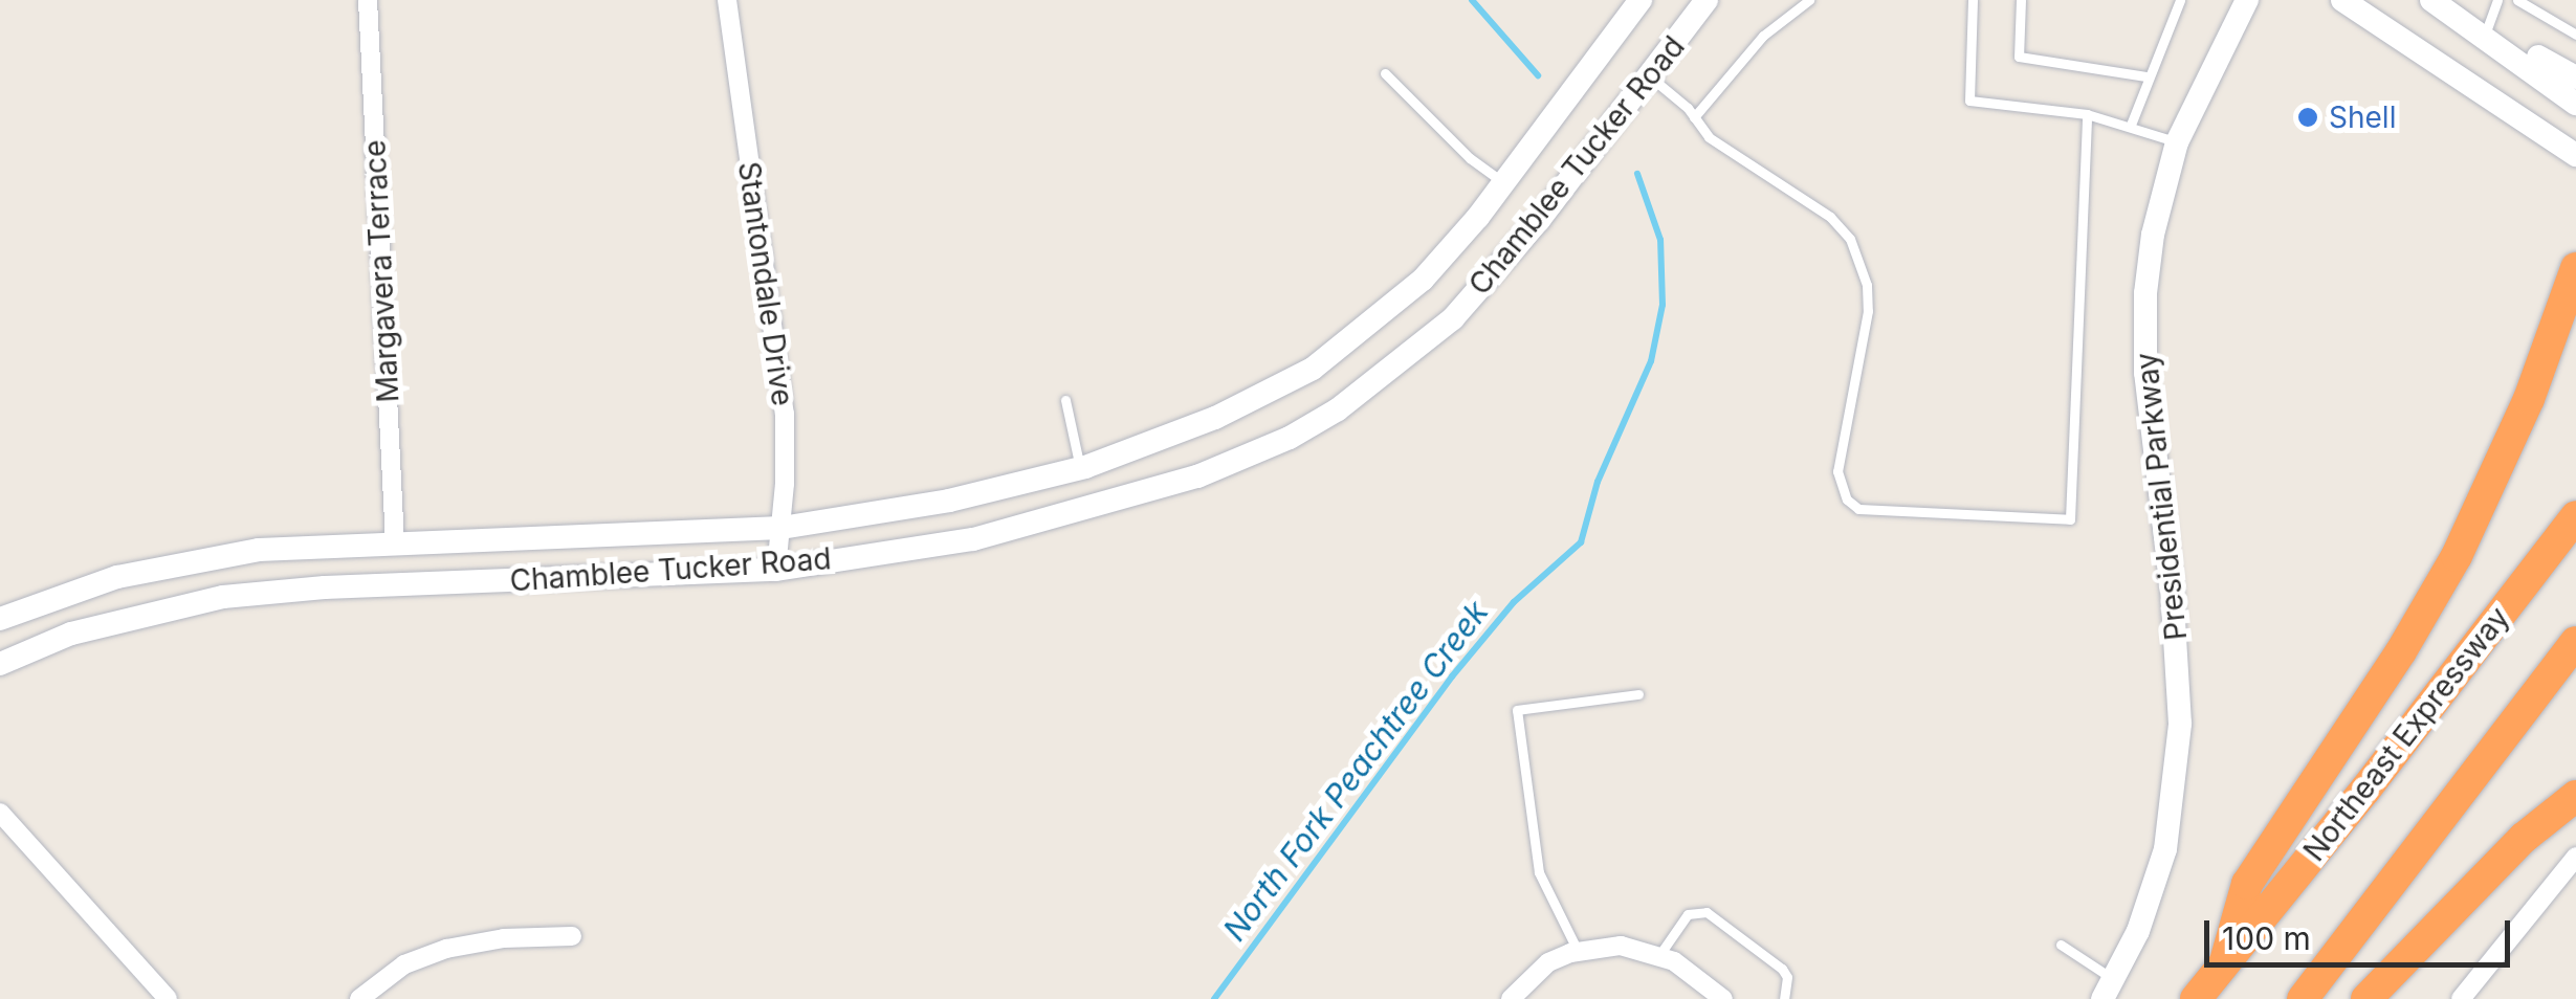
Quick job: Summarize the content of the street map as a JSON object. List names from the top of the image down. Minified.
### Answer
{"streets":{"highway":["Northeast Expressway"],"main road":["Chamblee Tucker Road","Presidential Parkway"],"street":["Margavera Terrace","Stantondale Drive"]},"crossings":[["Chamblee Tucker Road","Margavera Terrace"],["Chamblee Tucker Road","Stantondale Drive"]],"water":["North Fork Peachtree Creek"],"places":["Shell"],"scale_bar":"100 m"}
